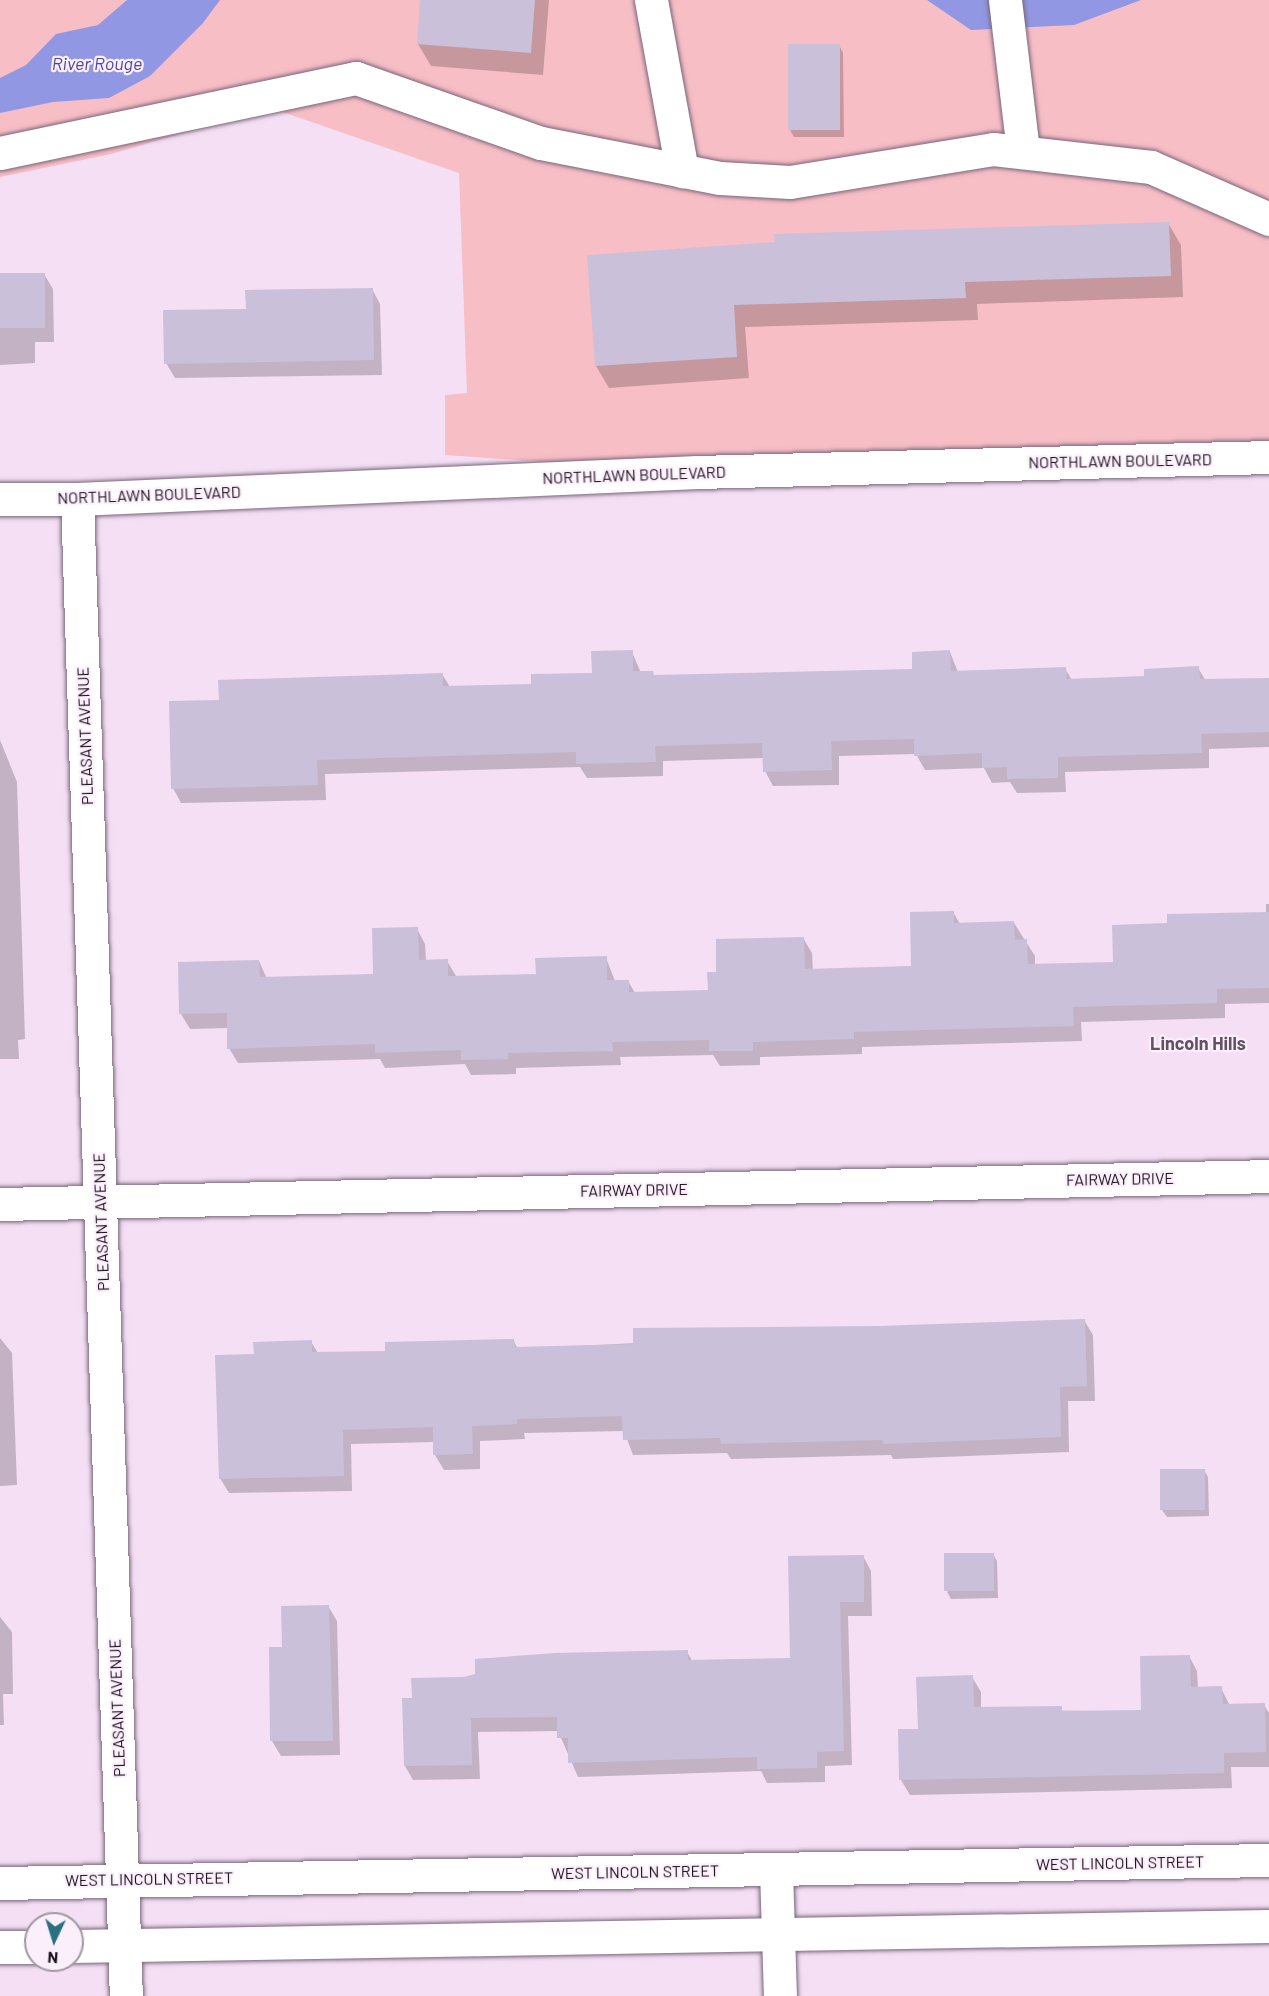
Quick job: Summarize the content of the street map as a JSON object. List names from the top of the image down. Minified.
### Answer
{"streets":{"street":["NORTHLAWN BOULEVARD","PLEASANT AVENUE","FAIRWAY DRIVE","WEST LINCOLN STREET"]},"crossings":[["NORTHLAWN BOULEVARD","PLEASANT AVENUE"],["PLEASANT AVENUE","FAIRWAY DRIVE"],["PLEASANT AVENUE","WEST LINCOLN STREET"]],"districts":["Lincoln Hills"],"water":["River Rouge"],"north":"bottom"}
